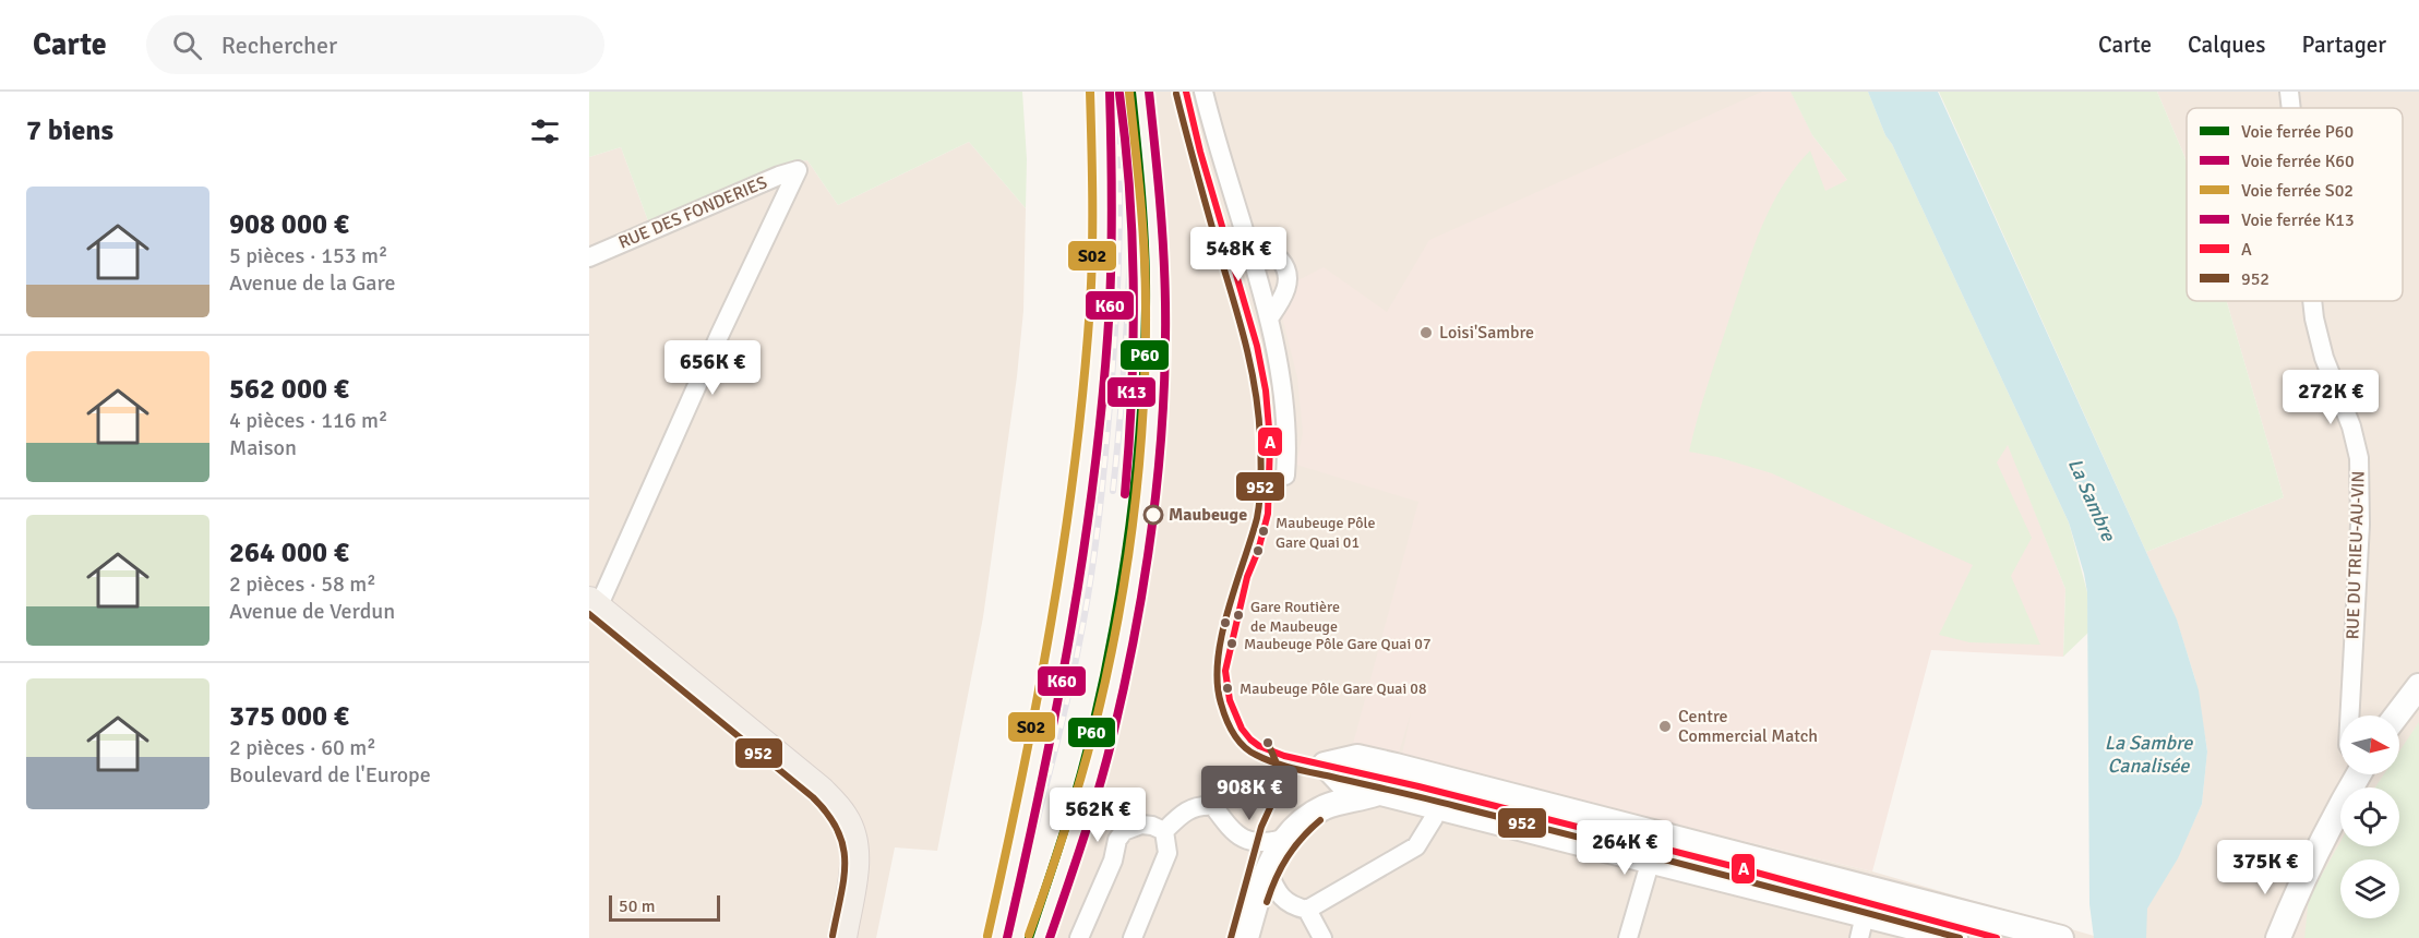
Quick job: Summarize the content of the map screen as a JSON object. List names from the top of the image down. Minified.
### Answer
{"streets":{"street":["RUE DES FONDERIES","RUE DU TRIEU-AU-VIN"]},"water":["La Sambre","La Sambre Canalisée"],"places":["Loisi'Sambre","Maubeuge","Maubeuge Pôle Gare Quai 01","Gare Routière de Maubeuge","Maubeuge Pôle Gare Quai 07","Maubeuge Pôle Gare Quai 08","Centre Commercial Match"],"lines":["rail line P60","rail line K60","rail line S02","transit line A","rail line K13","transit line 952"],"legend":["Voie ferrée P60","Voie ferrée K60","Voie ferrée S02","Voie ferrée K13","A","952"],"scale_bar":"50 m","north":"right","page":{"header":"Carte","search":"Rechercher","nav":["Carte","Calques","Partager"],"heading":"7 biens","list":[{"name":"908 000 €","note":"5 pièces · 153 m² · Avenue de la Gare"},{"name":"562 000 €","note":"4 pièces · 116 m² · Maison"},{"name":"264 000 €","note":"2 pièces · 58 m² · Avenue de Verdun"},{"name":"375 000 €","note":"2 pièces · 60 m² · Boulevard de l'Europe"}],"price":["548K €","656K €","272K €","908K €","562K €","264K €","375K €"],"scale":"50 m"}}
